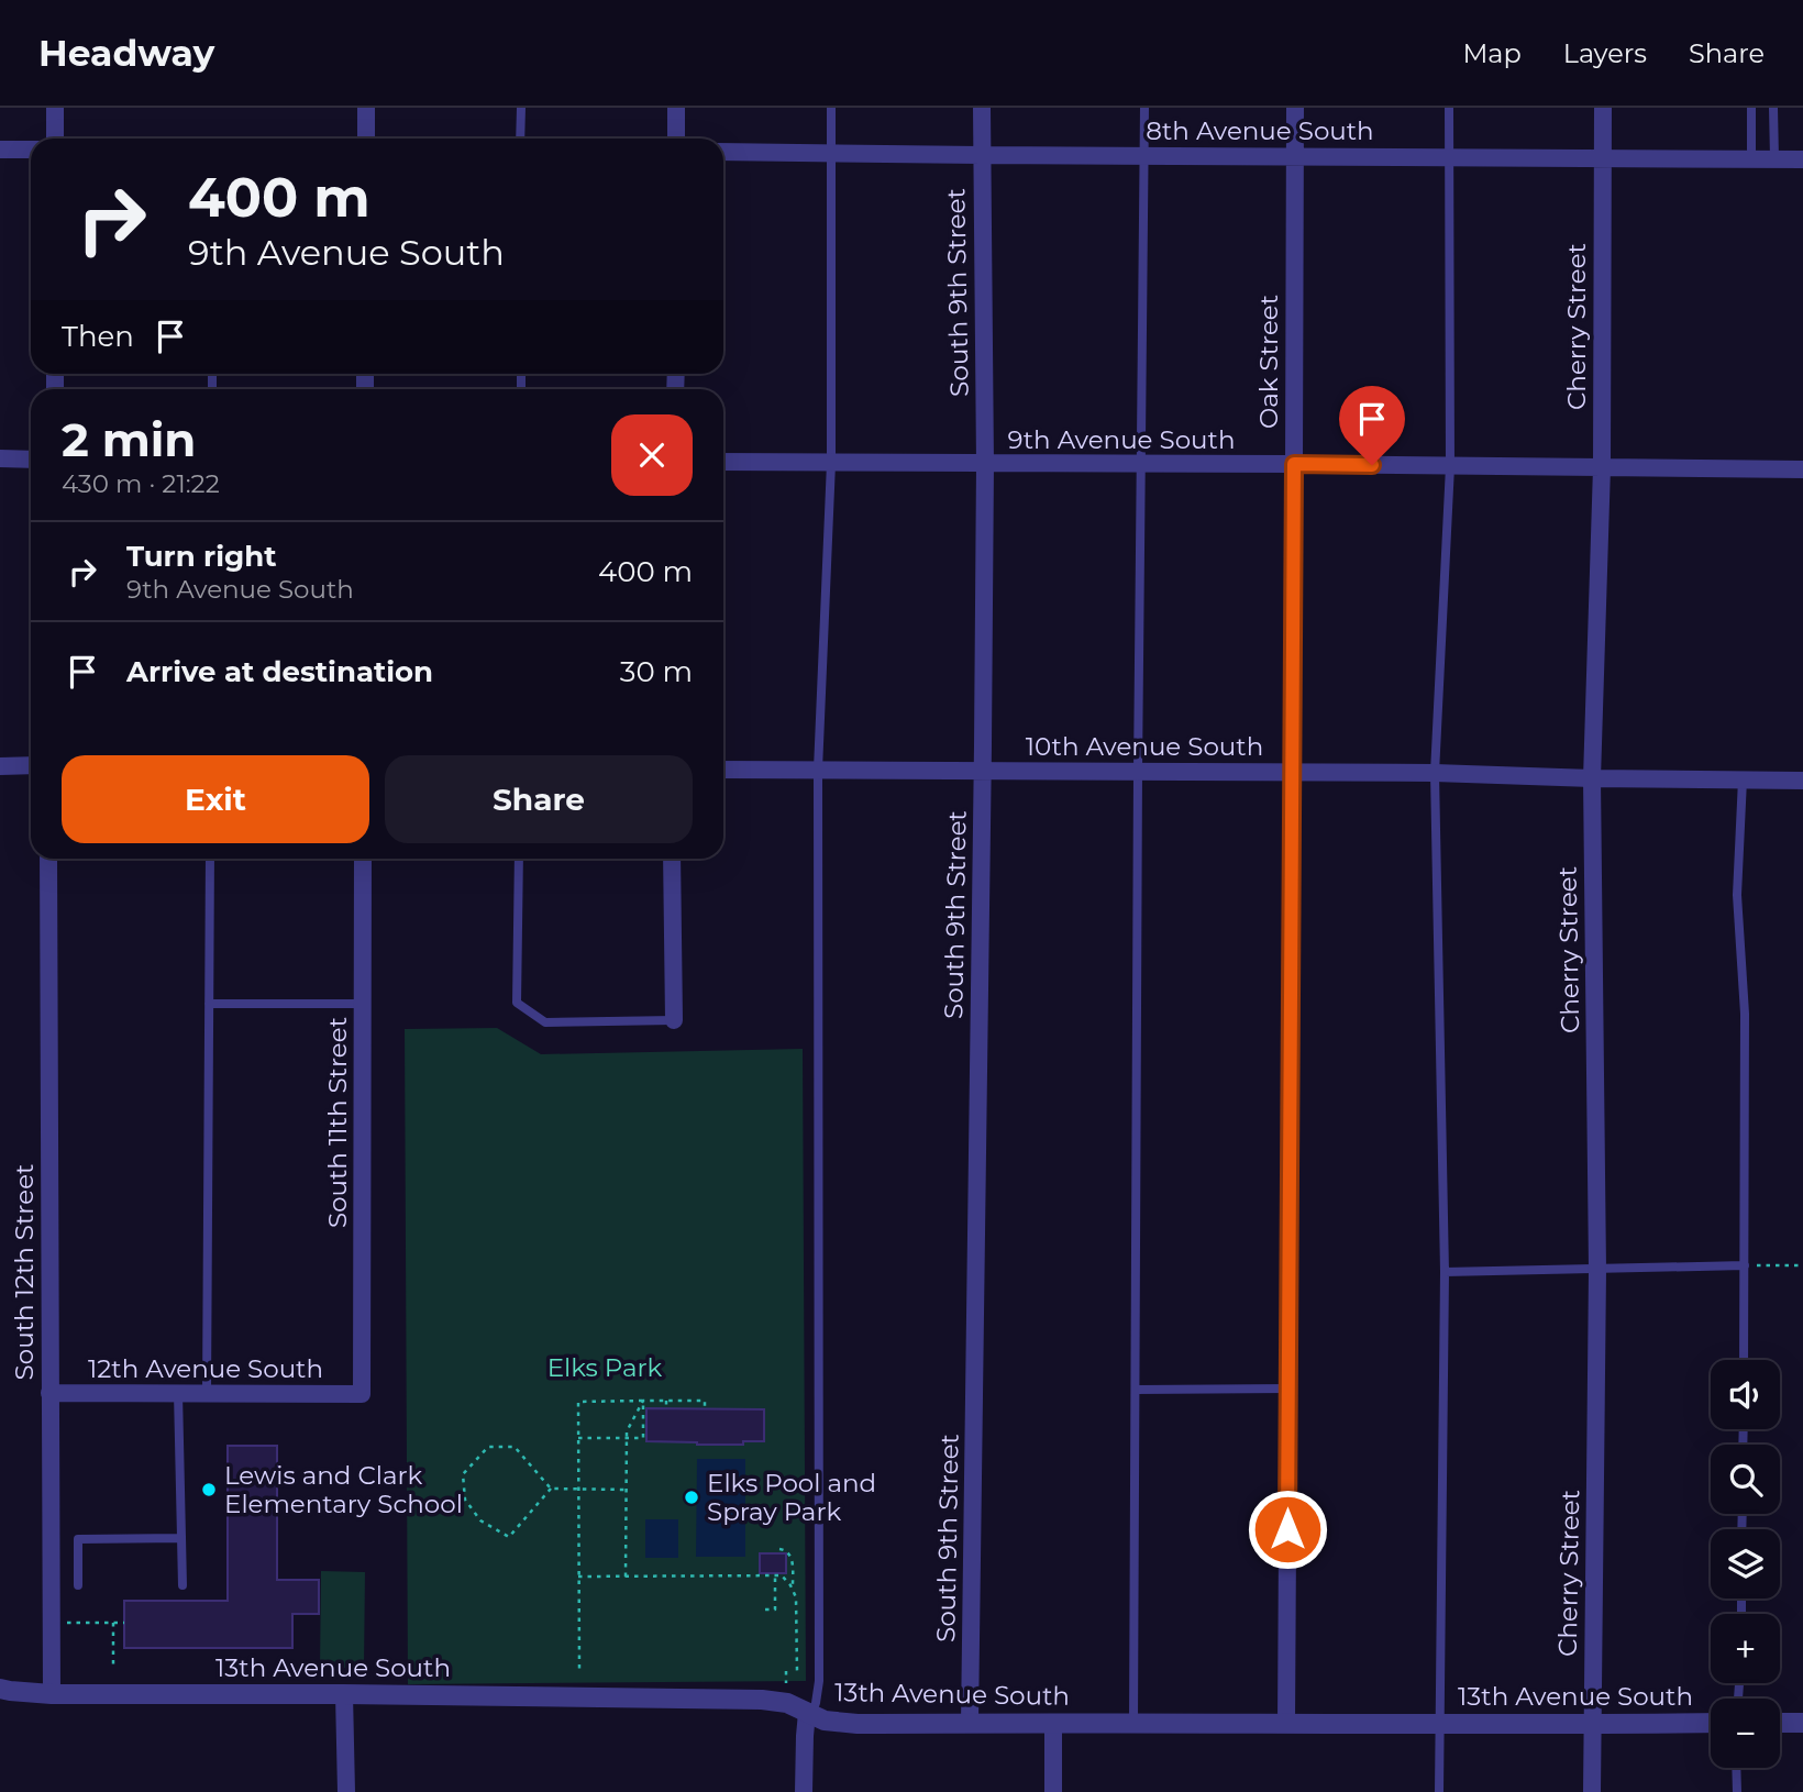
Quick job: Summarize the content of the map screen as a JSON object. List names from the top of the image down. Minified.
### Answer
{"streets":{"street":["8th Avenue South","South 9th Street","Cherry Street","Oak Street","9th Avenue South","10th Avenue South","South 11th Street","South 12th Street","12th Avenue South","13th Avenue South"]},"crossings":[["8th Avenue South","South 9th Street"],["8th Avenue South","Cherry Street"],["8th Avenue South","Oak Street"],["South 9th Street","9th Avenue South"],["South 9th Street","10th Avenue South"],["South 9th Street","13th Avenue South"],["Cherry Street","9th Avenue South"],["Cherry Street","10th Avenue South"],["Cherry Street","13th Avenue South"],["Oak Street","9th Avenue South"],["Oak Street","10th Avenue South"],["Oak Street","13th Avenue South"],["South 11th Street","12th Avenue South"],["South 12th Street","12th Avenue South"],["South 12th Street","13th Avenue South"]],"parks":["Elks Park"],"places":["Lewis and Clark Elementary School","Elks Pool and Spray Park"],"page":{"header":"Headway","nav":["Map","Layers","Share"],"turn":["400 m","9th Avenue South"],"then":"Then","heading":["2 min","430 m · 21:22"],"list":[{"name":"Turn right","note":"9th Avenue South","value":"400 m"},{"name":"Arrive at destination","value":"30 m"}],"buttons":["Exit","Share"],"map_buttons":["+","−"]}}
